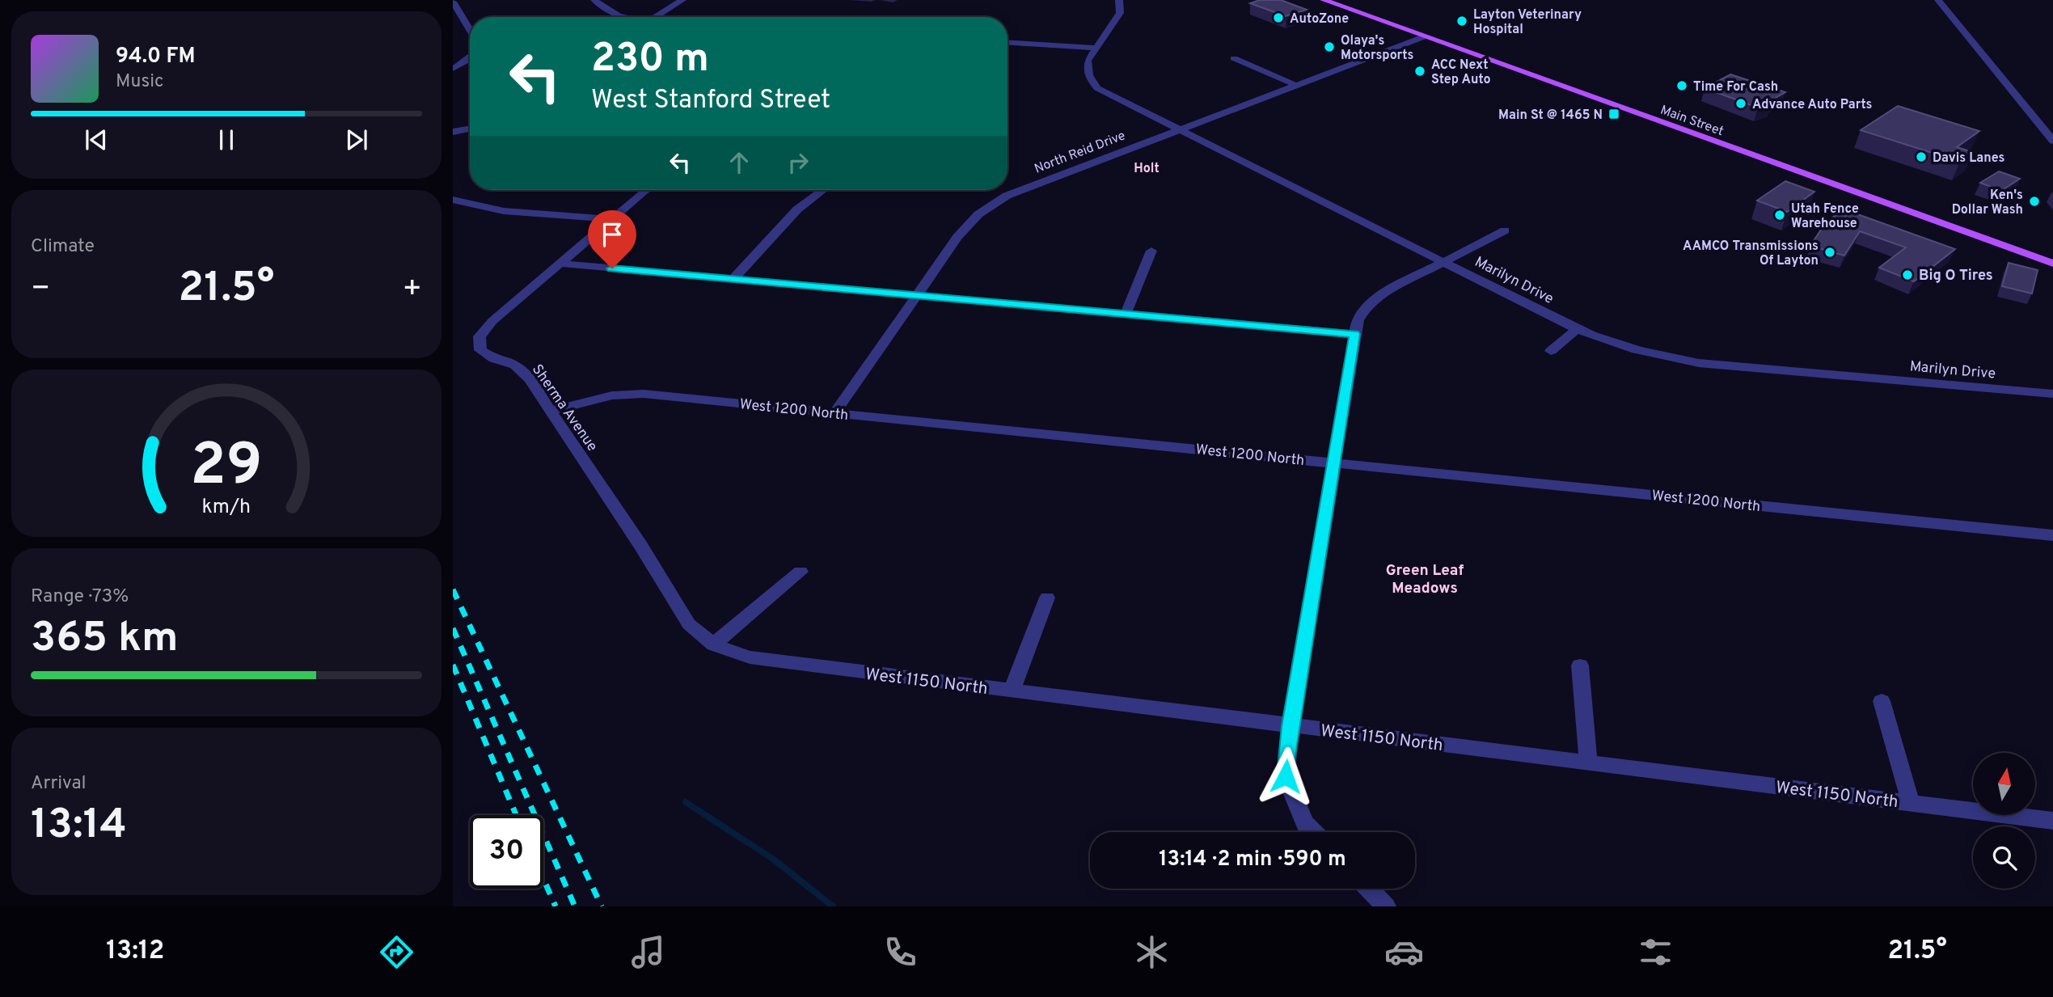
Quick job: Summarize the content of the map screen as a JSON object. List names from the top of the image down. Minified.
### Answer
{"streets":{"main road":["Main Street"],"street":["North Reid Drive","Marilyn Drive","Sherma Avenue","West 1200 North","West 1150 North"]},"crossings":[["Main Street","North Reid Drive"],["North Reid Drive","Marilyn Drive"],["North Reid Drive","West 1200 North"],["Sherma Avenue","West 1200 North"],["Sherma Avenue","West 1150 North"]],"districts":["Holt","Green Leaf Meadows"],"places":{"other":["AutoZone","Layton Veterinary Hospital","Olaya's Motorsports","ACC Next Step Auto","Time For Cash","Advance Auto Parts","Davis Lanes","Ken's Dollar Wash","Utah Fence Warehouse","AAMCO Transmissions Of Layton","Big O Tires"],"transit":["Main St @ 1465 N"]},"north":"top","page":{"turn":["230 m","West Stanford Street"],"song":["94.0 FM","Music"],"tile":["Climate",["Range · 73%","365 km"],["Arrival","13:14"]],"heat":["−","21.5°","+"],"limit":"30","trip":"13:14 · 2 min · 590 m","tabs":["13:12","21.5°"],"gauge":["29","km/h"]}}
